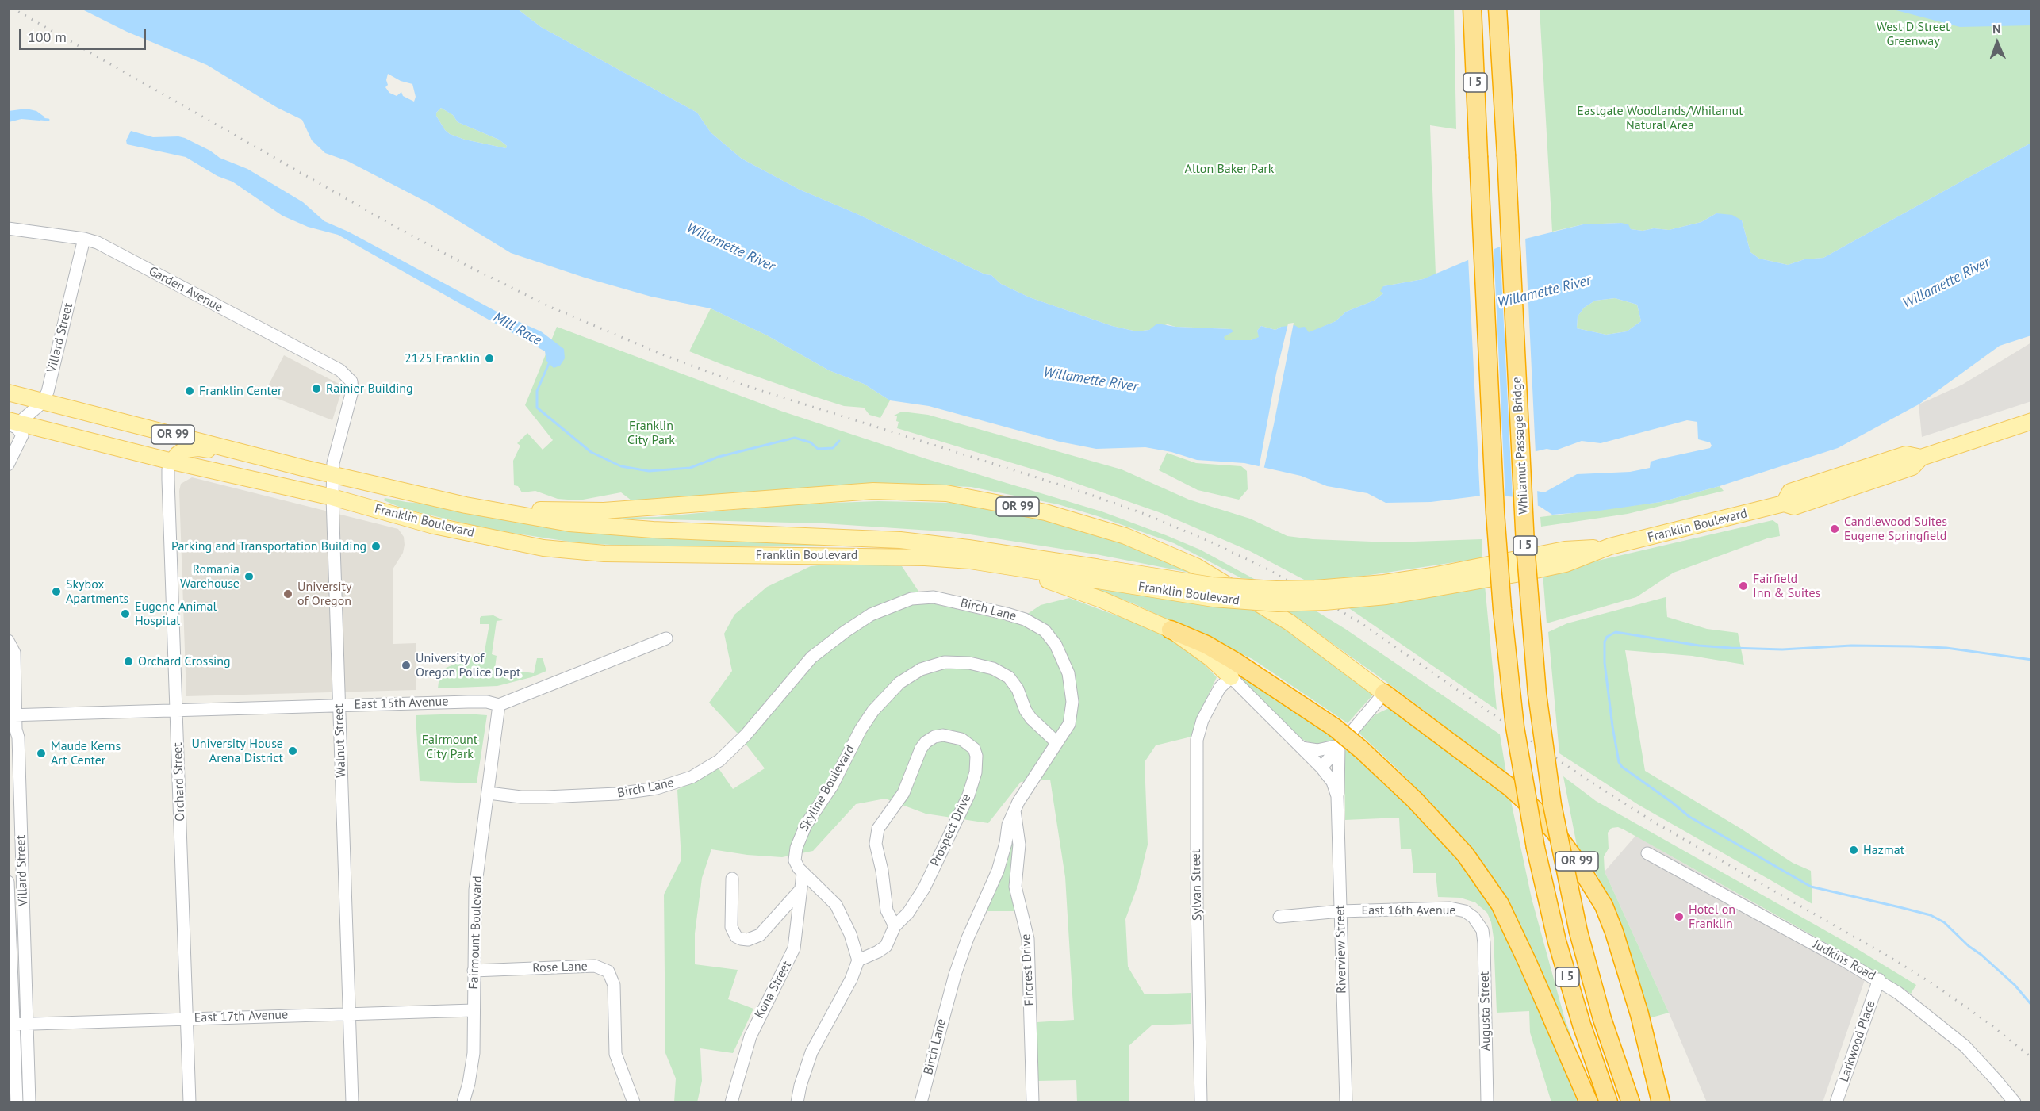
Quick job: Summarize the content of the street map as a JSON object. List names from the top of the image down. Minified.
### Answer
{"streets":{"highway":["I 5","OR 99","Whilamut Passage Bridge"],"main road":["Franklin Boulevard"],"street":["Garden Avenue","Villard Street","Birch Lane","East 15th Avenue","Walnut Street","Orchard Street","Skyline Boulevard","Prospect Drive","Sylvan Street","East 16th Avenue","Fairmount Boulevard","Riverview Street","Judkins Road","Rose Lane","Fircrest Drive","Kona Street","Augusta Street","East 17th Avenue","Larkwood Place"]},"crossings":[["Garden Avenue","Villard Street"],["Garden Avenue","Walnut Street"],["Villard Street","Franklin Boulevard"],["Villard Street","East 15th Avenue"],["Villard Street","East 17th Avenue"],["OR 99","Franklin Boulevard"],["Franklin Boulevard","Walnut Street"],["Franklin Boulevard","Orchard Street"],["Birch Lane","Skyline Boulevard"],["Birch Lane","Fairmount Boulevard"],["Birch Lane","Fircrest Drive"],["East 15th Avenue","Walnut Street"],["East 15th Avenue","Orchard Street"],["East 15th Avenue","Fairmount Boulevard"],["Walnut Street","East 17th Avenue"],["Orchard Street","East 17th Avenue"],["Skyline Boulevard","Kona Street"],["Sylvan Street","Riverview Street"],["East 16th Avenue","Riverview Street"],["East 16th Avenue","Augusta Street"],["Fairmount Boulevard","Rose Lane"],["Fairmount Boulevard","East 17th Avenue"],["Judkins Road","Larkwood Place"]],"water":["Willamette River","Mill Race"],"parks":["West D Street Greenway","Eastgate Woodlands/Whilamut Natural Area","Alton Baker Park","Franklin City Park","Fairmount City Park"],"places":["2125 Franklin","Rainier Building","Franklin Center","Candlewood Suites Eugene Springfield","Parking and Transportation Building","Romania Warehouse","Fairfield Inn & Suites","Skybox Apartments","University of Oregon","Eugene Animal Hospital","Orchard Crossing","University of Oregon Police Dept","University House Arena District","Maude Kerns Art Center","Hazmat","Hotel on Franklin"],"scale_bar":"100 m","north":"top"}
